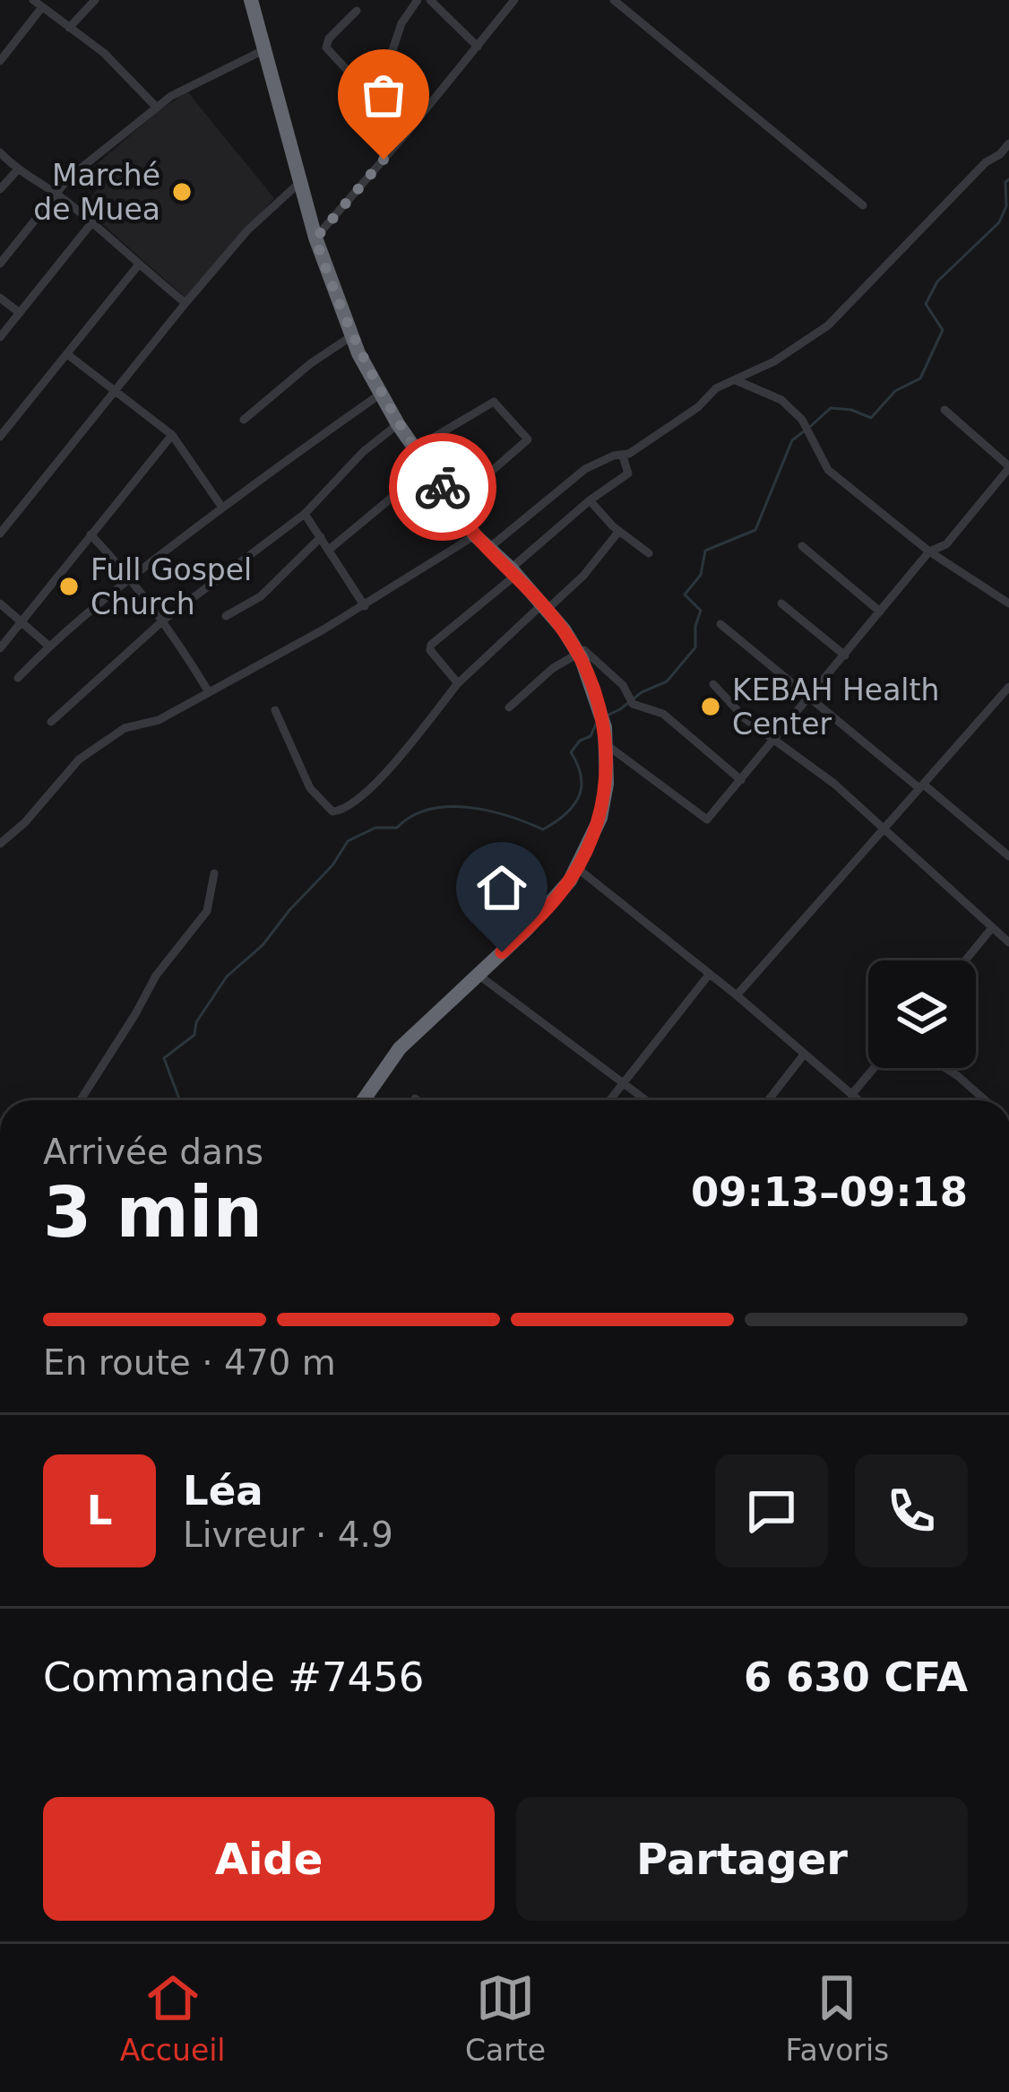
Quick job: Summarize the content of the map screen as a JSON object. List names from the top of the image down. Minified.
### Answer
{"places":["Marché de Muea","Full Gospel Church","KEBAH Health Center"],"page":{"heading":["3 min","Arrivée dans","09:13–09:18"],"panel":["Léa","Livreur · 4.9","Commande #7456","6 630 CFA"],"bar":"En route · 470 m","round":"L","buttons":["Aide","Partager"],"tabs":["Accueil","Carte","Favoris"]}}
